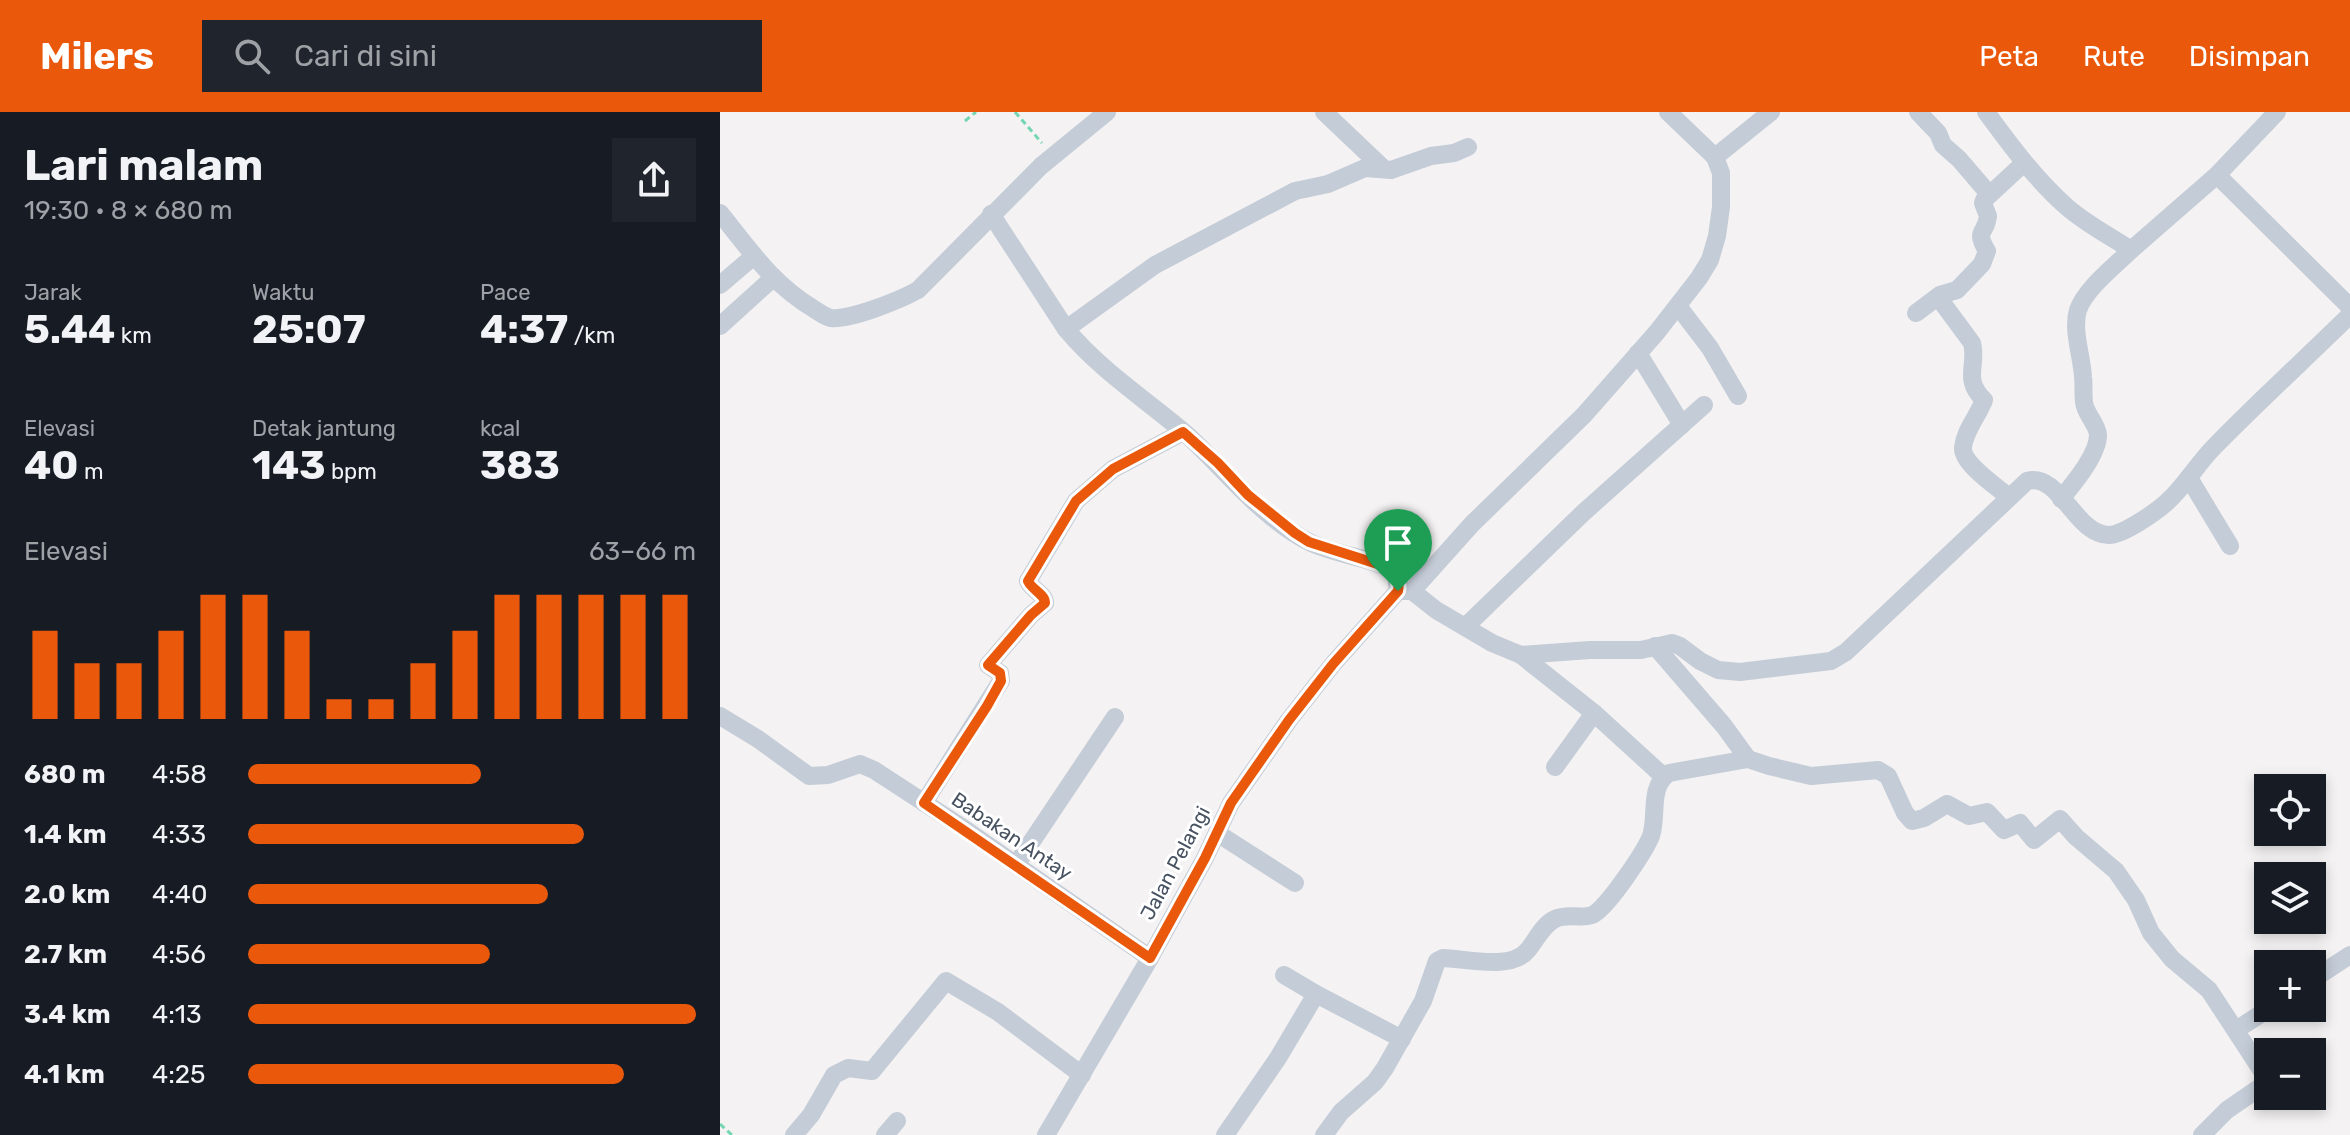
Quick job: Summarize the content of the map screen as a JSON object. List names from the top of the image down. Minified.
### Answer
{"streets":{"street":["Babakan Antay","Jalan Pelangi"]},"crossings":[["Babakan Antay","Jalan Pelangi"]],"page":{"header":"Milers","search":"Cari di sini","nav":["Peta","Rute","Disimpan"],"heading":["Lari malam","19:30 · 8 × 680 m"],"stats":[["Jarak","5.44 km"],["Waktu","25:07"],["Pace","4:37 /km"],["Elevasi","40 m"],["Detak jantung","143 bpm"],["kcal","383"]],"chart":["Elevasi","63–66 m"],"list":[{"name":"680 m","note":"4:58"},{"name":"1.4 km","note":"4:33"},{"name":"2.0 km","note":"4:40"},{"name":"2.7 km","note":"4:56"},{"name":"3.4 km","note":"4:13"},{"name":"4.1 km","note":"4:25"}],"map_buttons":["+","−"]}}
